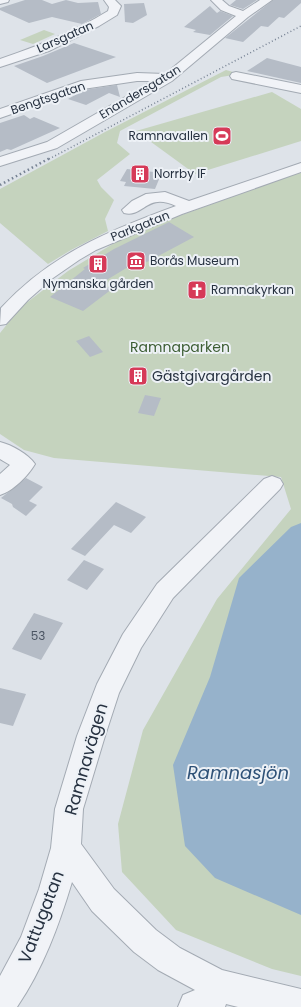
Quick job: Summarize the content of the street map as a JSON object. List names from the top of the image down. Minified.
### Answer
{"streets":{"street":["Larsgatan","Enandersgatan","Bengtsgatan","Parkgatan","Ramnavägen","Vattugatan"]},"crossings":[["Enandersgatan","Bengtsgatan"],["Ramnavägen","Vattugatan"]],"water":["Ramnasjön"],"parks":["Ramnaparken"],"places":{"sports":["Ramnavallen"],"building":["Norrby IF","Nymanska gården","Gästgivargården"],"museum":["Borås Museum"],"church":["Ramnakyrkan"]},"house_numbers":["53"]}
